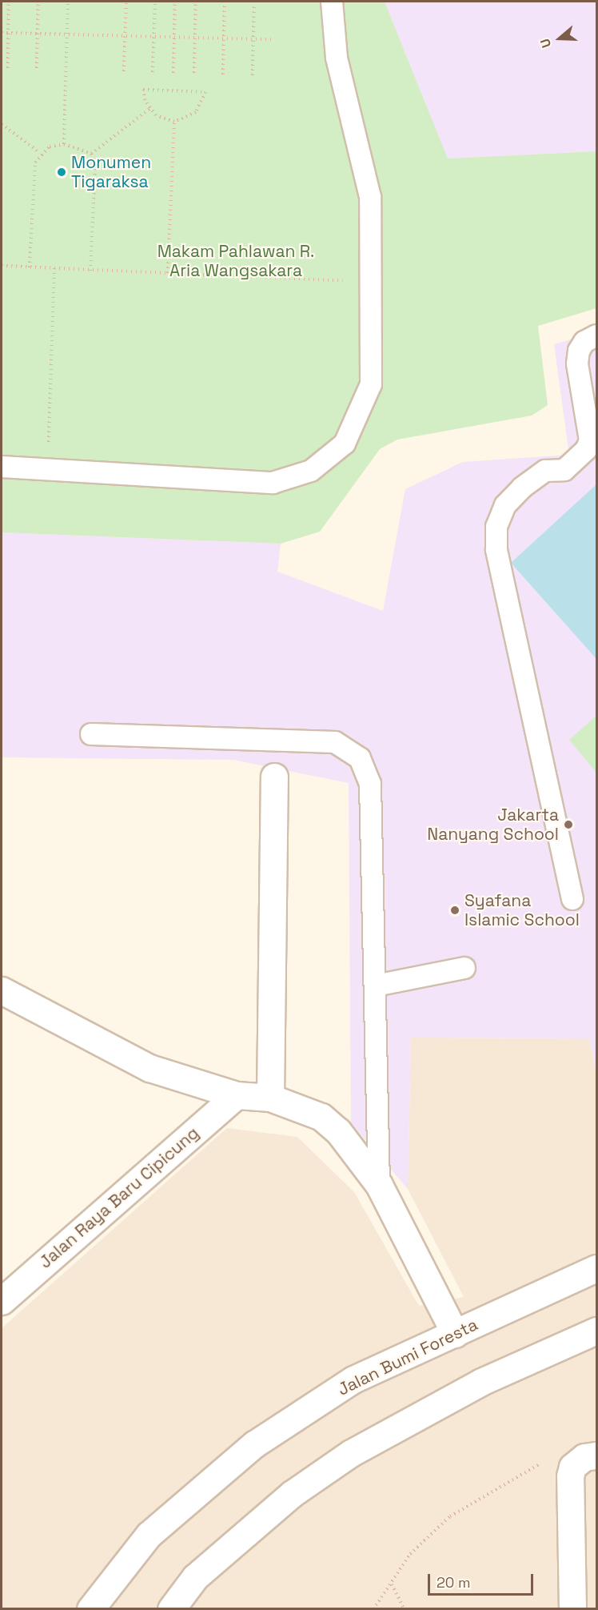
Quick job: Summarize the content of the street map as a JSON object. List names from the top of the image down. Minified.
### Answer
{"streets":{"street":["Jalan Raya Baru Cipicung","Jalan Bumi Foresta"]},"parks":["Makam Pahlawan R. Aria Wangsakara"],"places":["Monumen Tigaraksa","Jakarta Nanyang School","Syafana Islamic School"],"scale_bar":"20 m","north":"left"}
